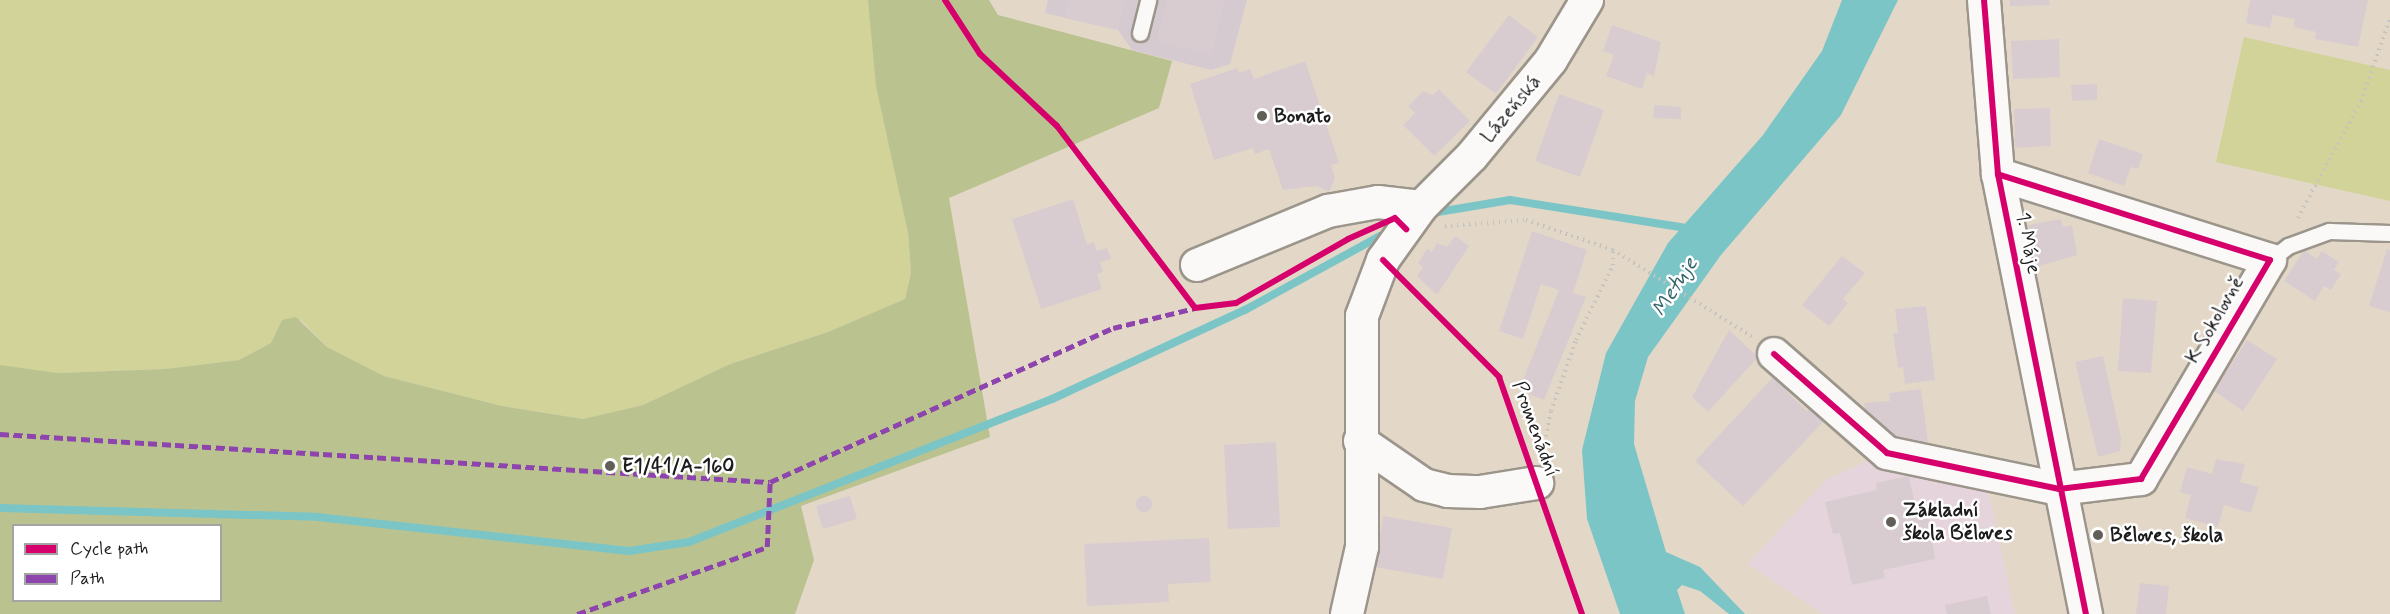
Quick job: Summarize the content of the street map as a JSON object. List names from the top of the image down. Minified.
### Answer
{"streets":{"street":["Lázeňská","1. Máje","K Sokolovně"],"cycle path":["Promenádní"]},"crossings":[["1. Máje","K Sokolovně"]],"water":["Metuje"],"places":["Bonato","E1/41/A-160","Základní škola Běloves","Běloves, škola"],"legend":["Cycle path","Path"]}
